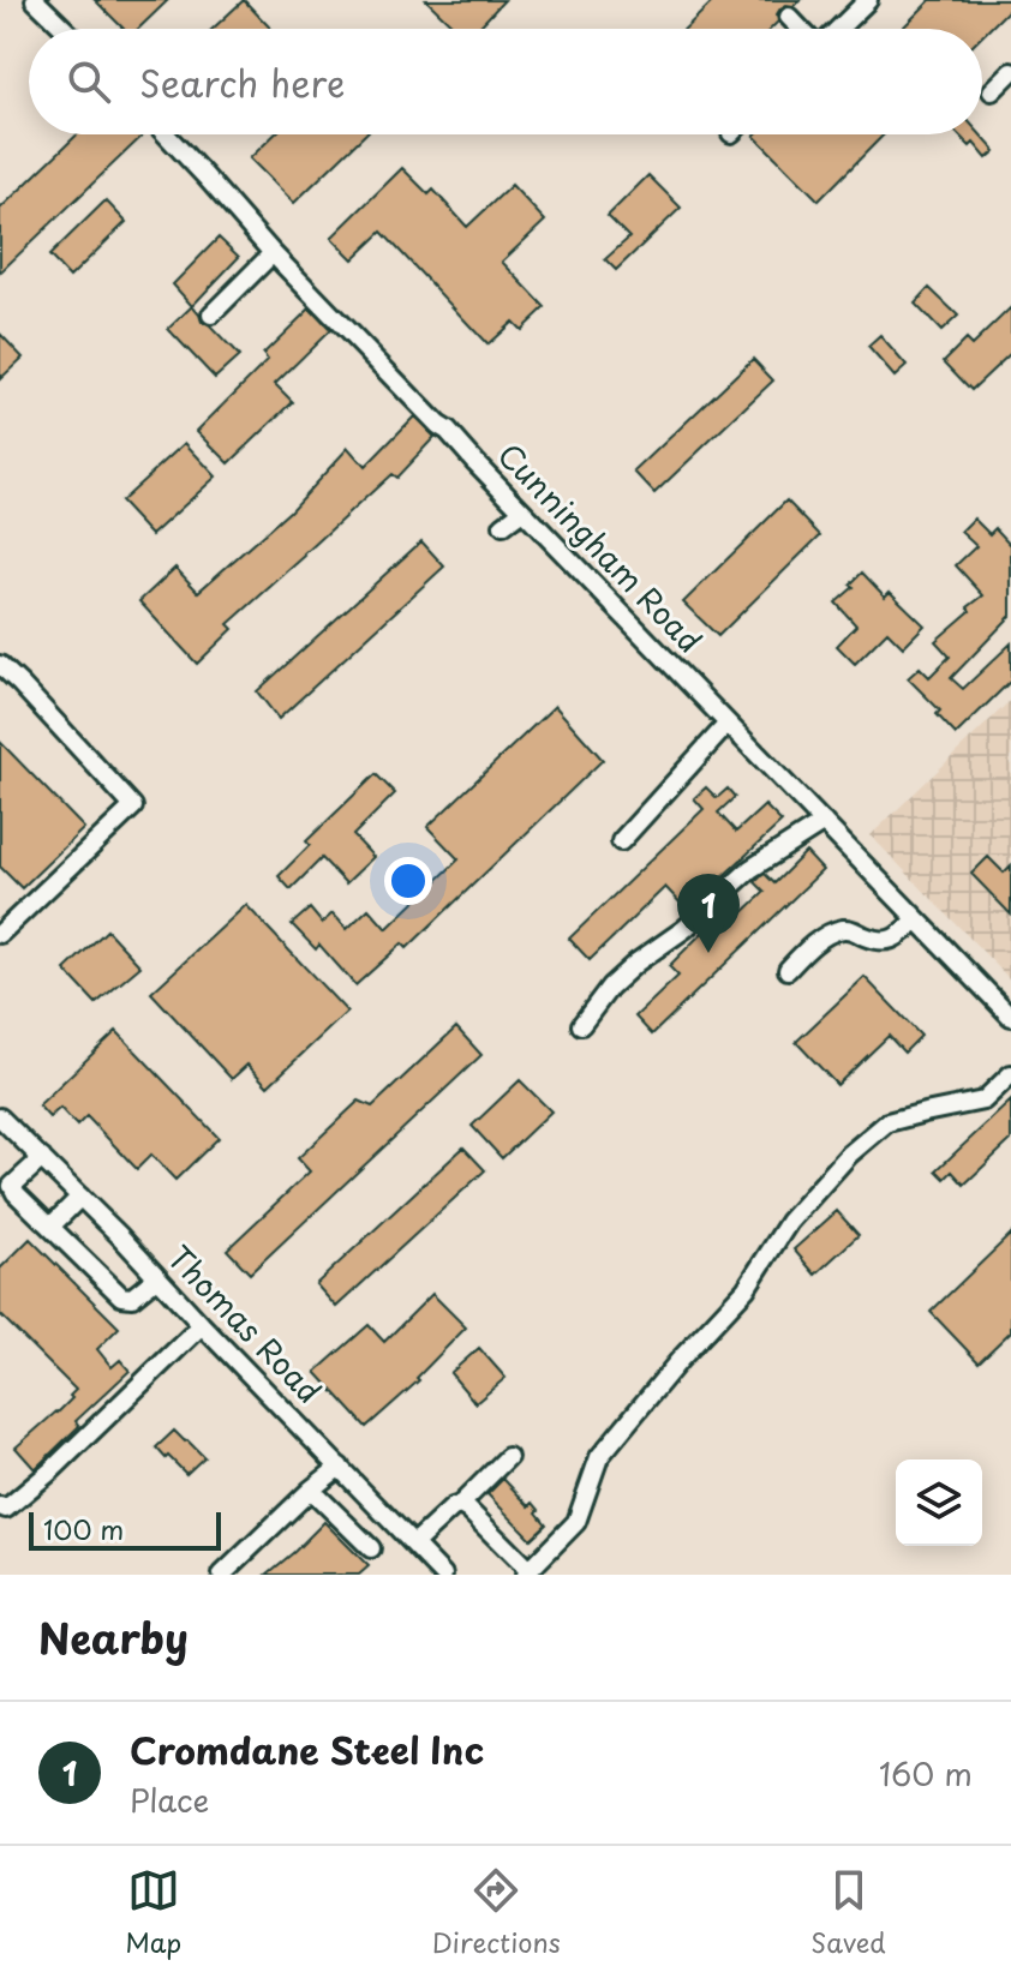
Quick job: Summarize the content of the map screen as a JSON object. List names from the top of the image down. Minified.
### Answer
{"streets":{"street":["Cunningham Road","Thomas Road"]},"scale_bar":"100 m","page":{"search":"Search here","pins":"1","scale":"100 m","heading":"Nearby","list":[{"mark":"1","name":"Cromdane Steel Inc","note":"Place","value":"160 m"}],"nav":["Map","Directions","Saved"]}}
